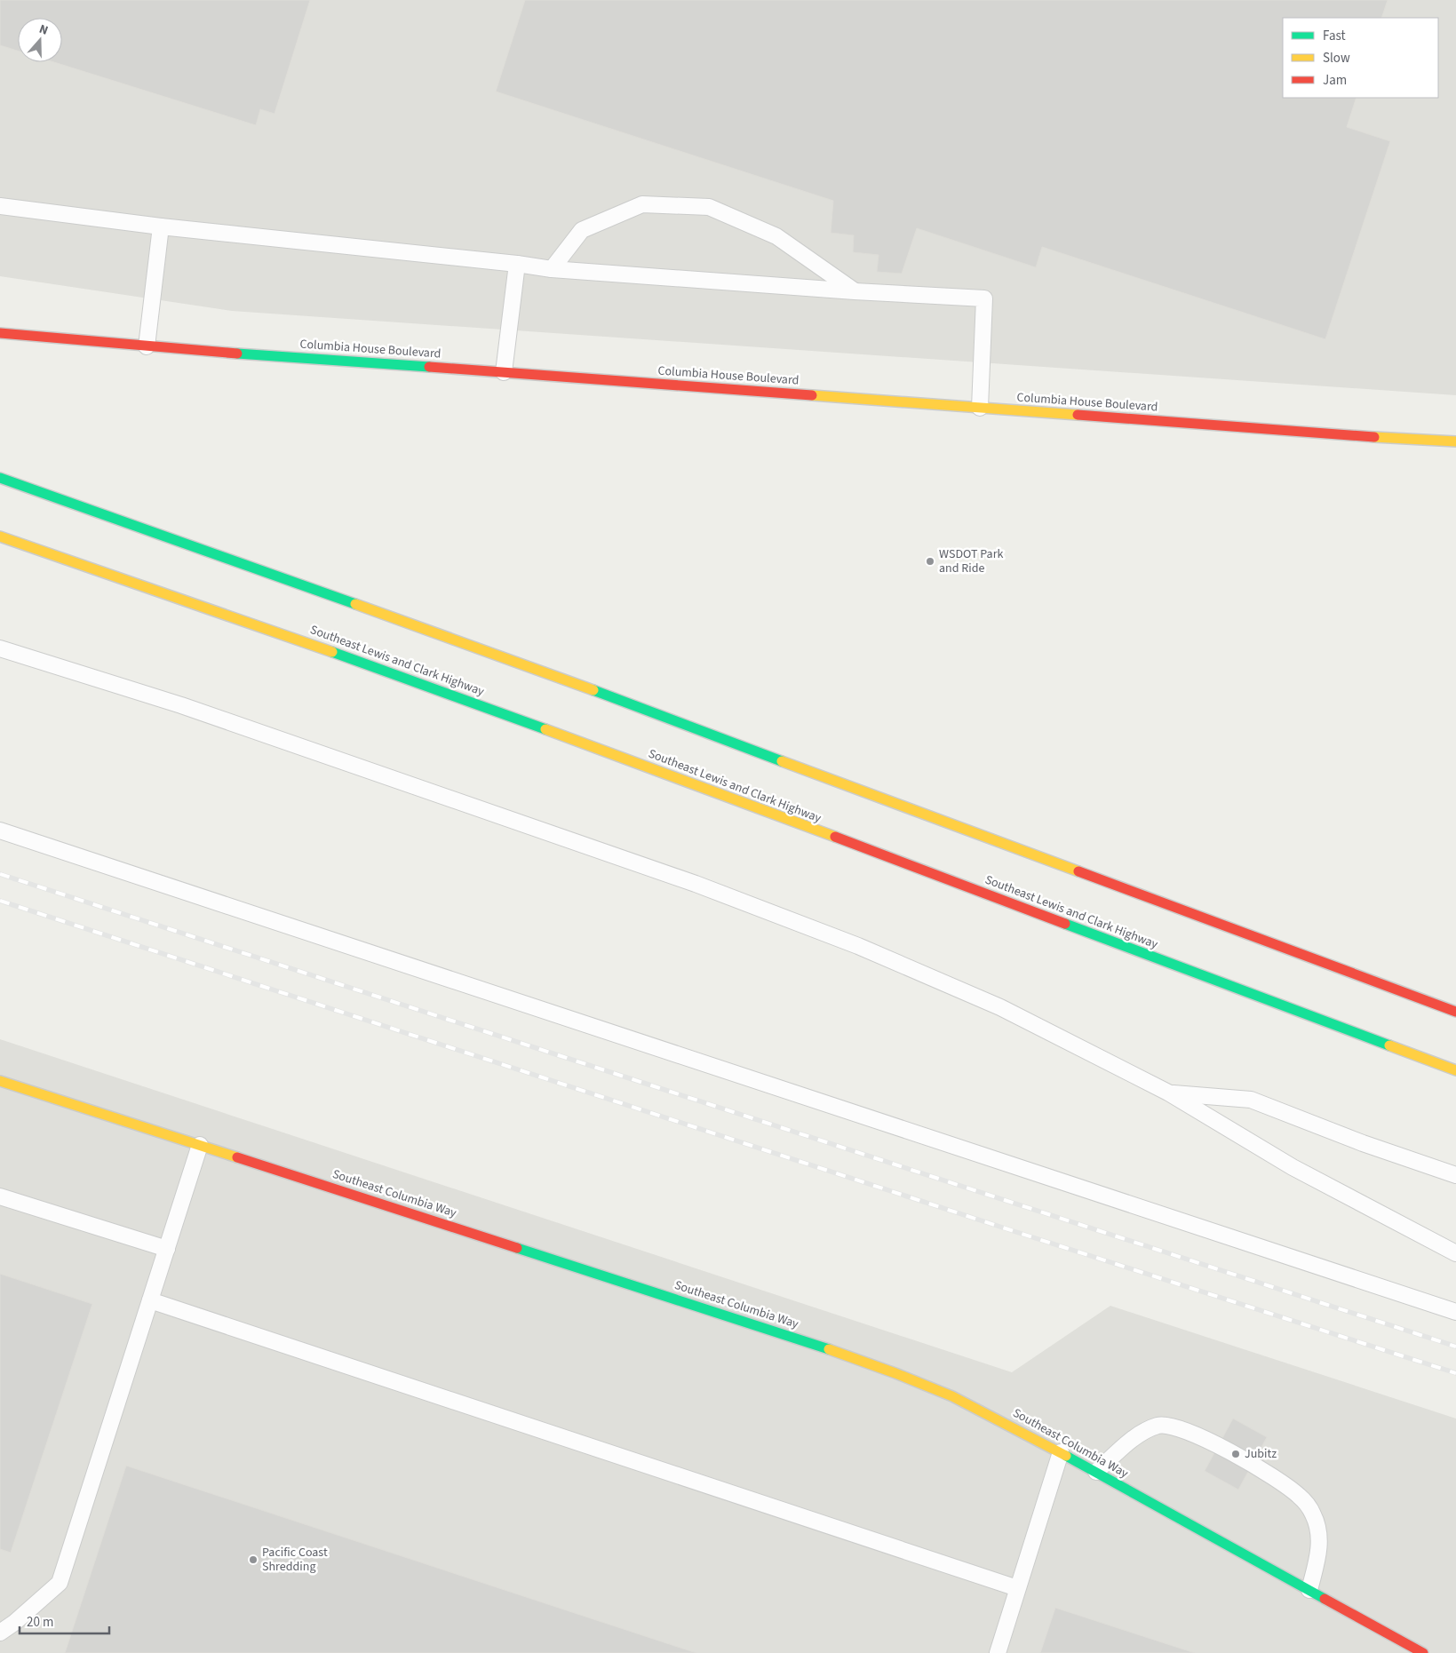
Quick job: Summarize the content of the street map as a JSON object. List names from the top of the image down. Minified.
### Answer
{"streets":{"main road":["Columbia House Boulevard","Southeast Lewis and Clark Highway","Southeast Columbia Way"]},"places":["WSDOT Park and Ride","Jubitz","Pacific Coast Shredding"],"legend":["Fast","Slow","Jam"],"scale_bar":"20 m","north":"top"}
